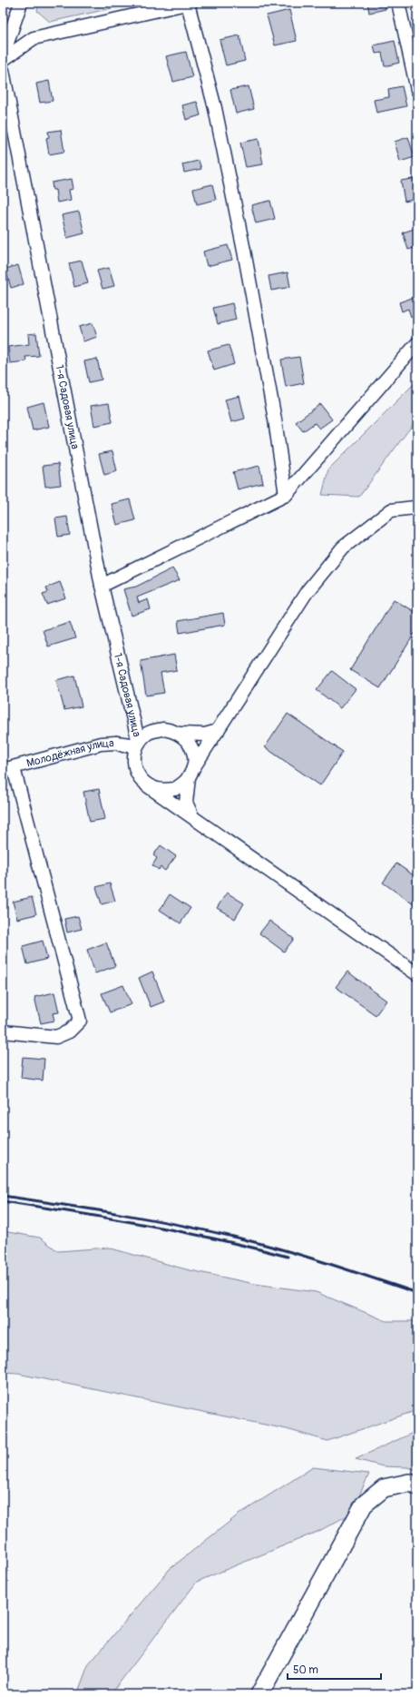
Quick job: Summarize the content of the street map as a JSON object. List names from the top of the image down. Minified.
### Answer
{"streets":{"street":["1-я Садовая улица","Молодёжная улица"]},"crossings":[["1-я Садовая улица","Молодёжная улица"]],"scale_bar":"50 m"}
